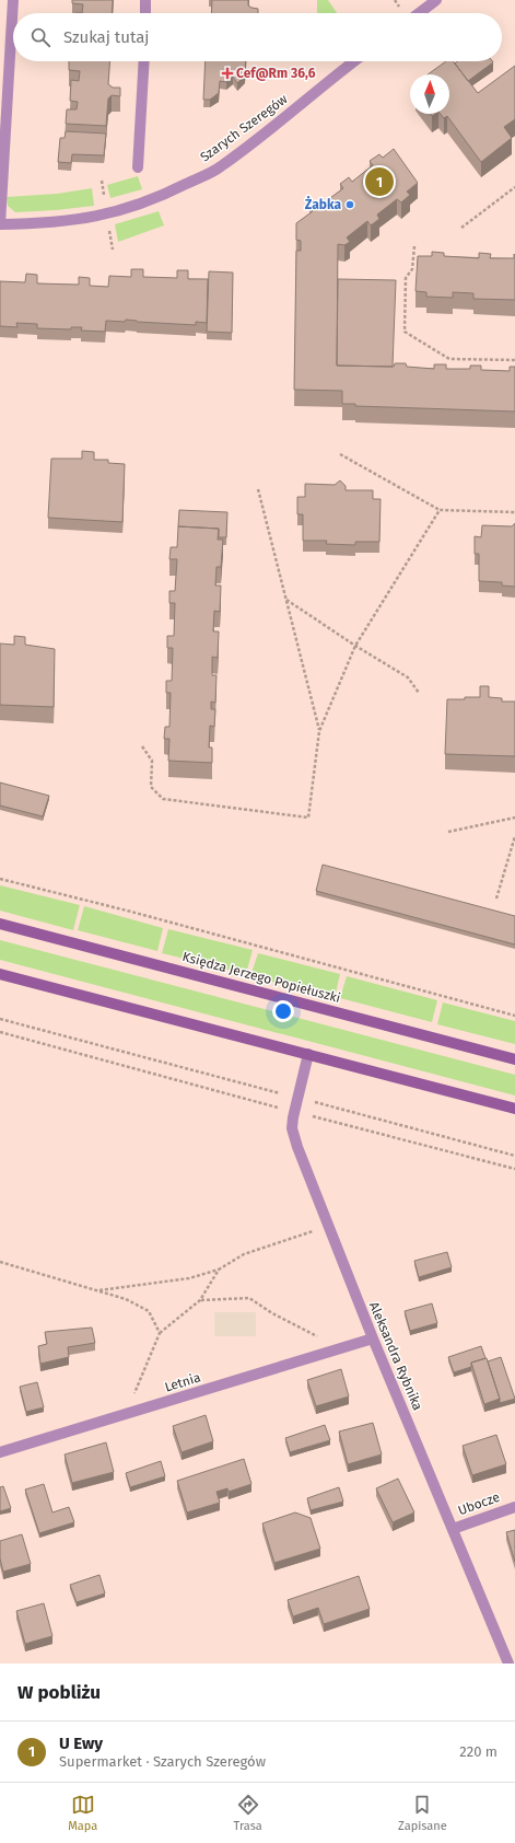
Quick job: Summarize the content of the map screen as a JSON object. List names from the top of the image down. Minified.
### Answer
{"streets":{"main road":["Księdza Jerzego Popiełuszki"],"street":["Szarych Szeregów","Aleksandra Rybnika","Letnia","Ubocze"]},"crossings":[["Aleksandra Rybnika","Letnia"],["Aleksandra Rybnika","Ubocze"]],"places":{"health":["Cef@Rm 36,6"],"other":["Żabka"]},"north":"top","page":{"search":"Szukaj tutaj","pins":"1","heading":"W pobliżu","list":[{"mark":"1","name":"U Ewy","note":"Supermarket · Szarych Szeregów","value":"220 m"}],"nav":["Mapa","Trasa","Zapisane"]}}
